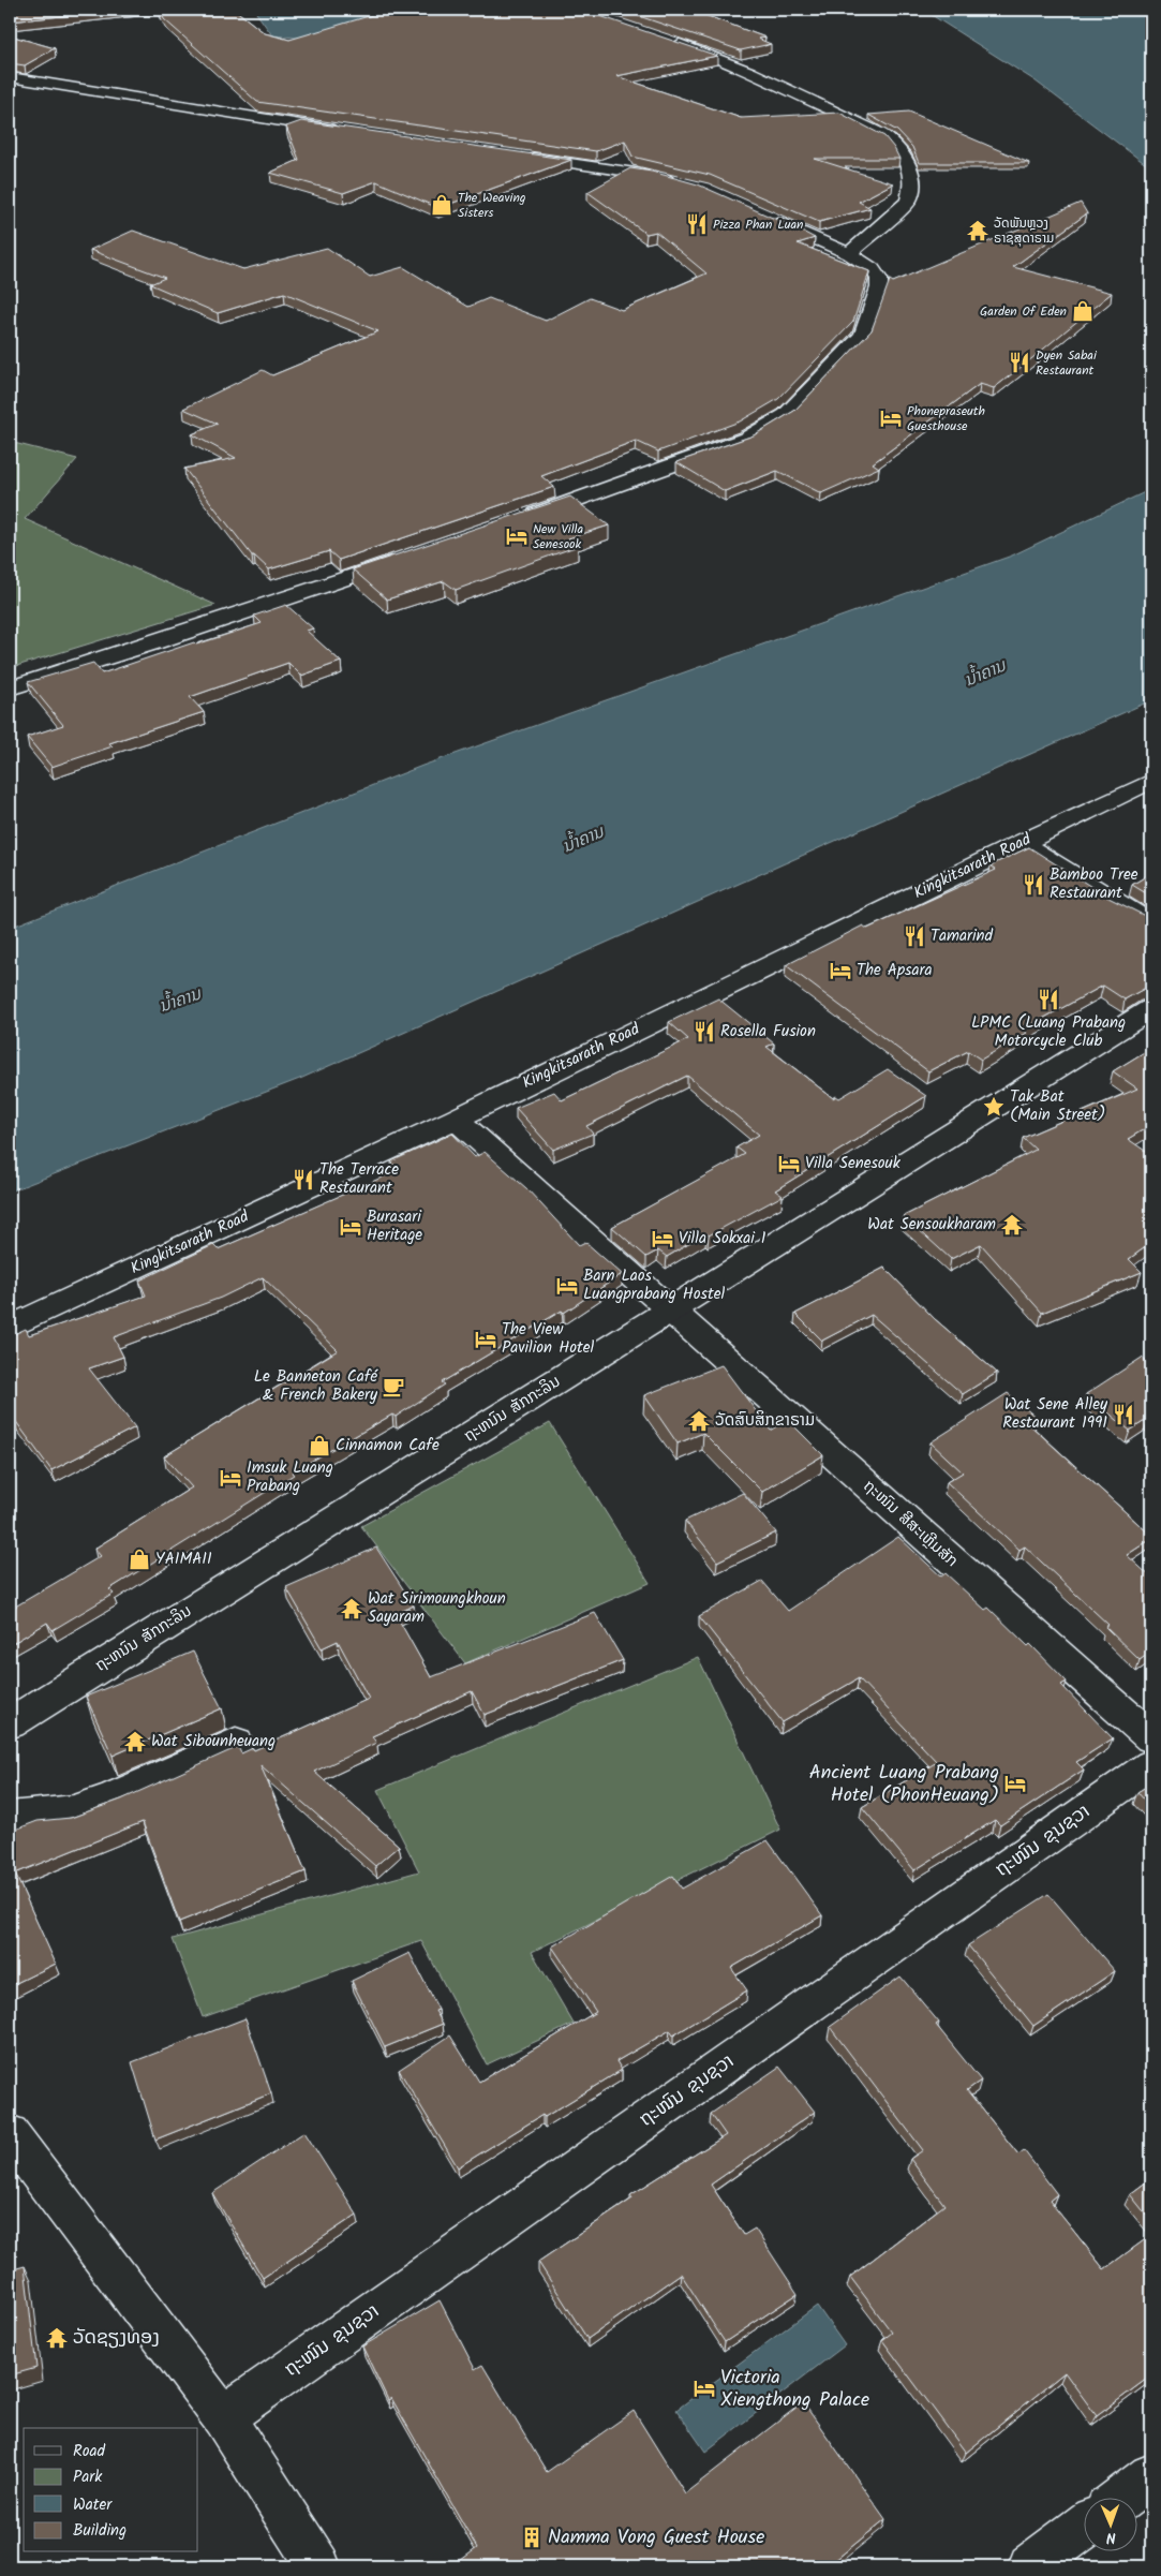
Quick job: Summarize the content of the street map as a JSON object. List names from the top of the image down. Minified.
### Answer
{"streets":{"street":["Kingkitsarath Road","ຖະຫນົນ ສັກກະລິນ","ຖະໜົນ ສີສະເຫຼີມສັກ","ຖະໜົນ ຂຸນຊວາ"]},"crossings":[["Kingkitsarath Road","ຖະໜົນ ສີສະເຫຼີມສັກ"],["ຖະຫນົນ ສັກກະລິນ","ຖະໜົນ ສີສະເຫຼີມສັກ"]],"water":["ນ້ຳຄານ"],"places":{"shop":["The Weaving Sisters","Garden Of Eden","Cinnamon Cafe","YAIMAII"],"restaurant":["Pizza Phan Luan","Dyen Sabai Restaurant","Bamboo Tree Restaurant","Tamarind","LPMC (Luang Prabang Motorcycle Club","Rosella Fusion","The Terrace Restaurant","Wat Sene Alley Restaurant 1991"],"temple":["ວັດພັນຫຼວງ ຣາຊສຸດາຣາມ","Wat Sensoukharam","ວັດສົບສິກຂາຣາມ","Wat Sirimoungkhoun Sayaram","Wat Sibounheuang","ວັດຊຽງທອງ"],"hotel":["Phonepraseuth Guesthouse","New Villa Senesook","The Apsara","Villa Senesouk","Burasari Heritage","Villa Sokxai 1","Barn Laos Luangprabang Hostel","The View Pavilion Hotel","Imsuk Luang Prabang","Ancient Luang Prabang Hotel (PhonHeuang)","Victoria Xiengthong Palace"],"place":["Tak Bat (Main Street)"],"cafe":["Le Banneton Café & French Bakery"],"building":["Namma Vong Guest House"]},"legend":["Road","Park","Water","Building"],"north":"bottom"}
